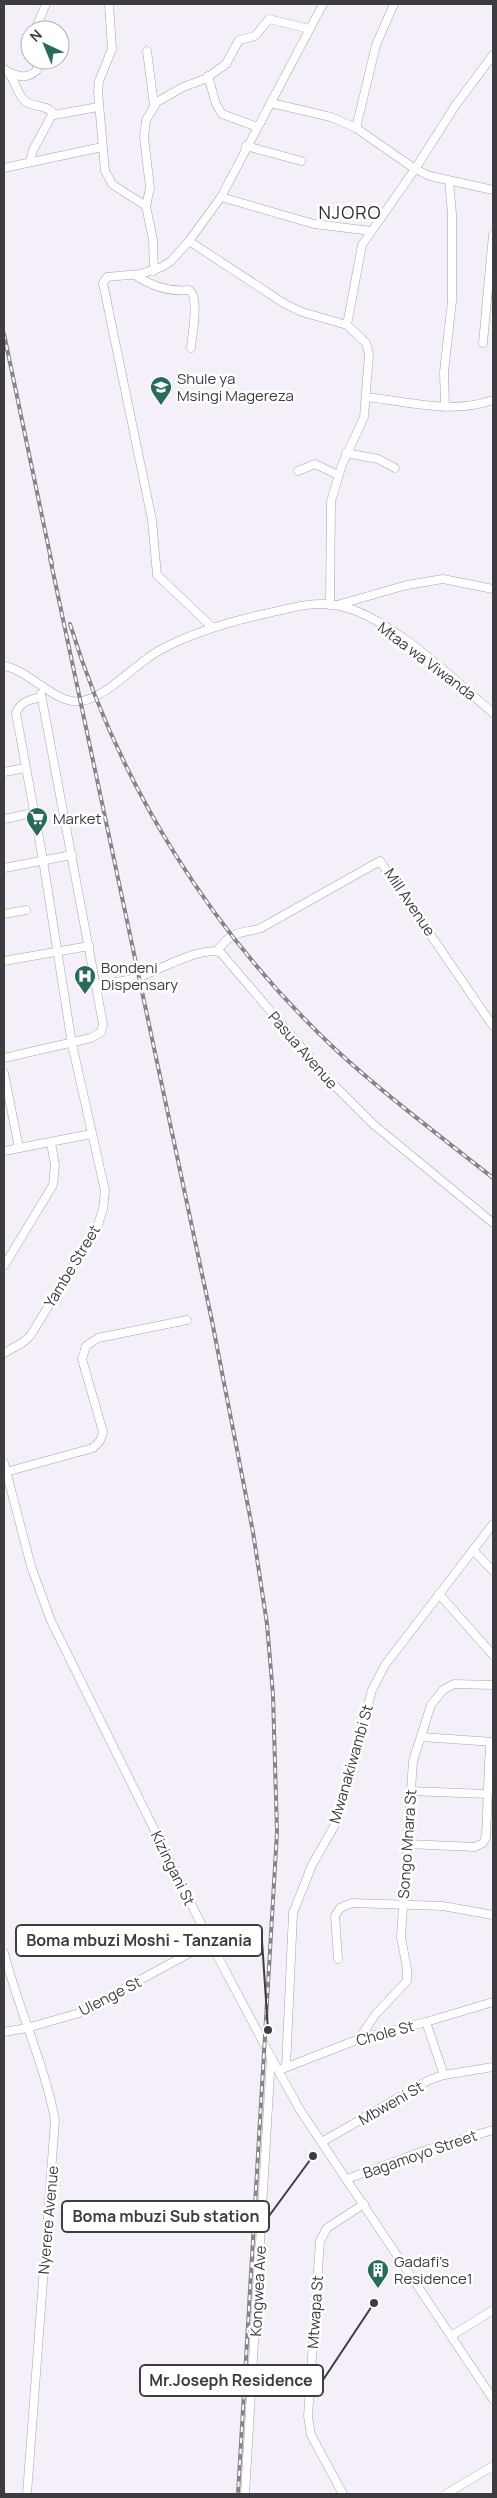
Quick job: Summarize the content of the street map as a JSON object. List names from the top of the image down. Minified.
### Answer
{"streets":{"street":["Mtaa wa Viwanda","Mill Avenue","Pasua Avenue","Yambe Street","Mwanakiwambi St","Songo Mnara St","Kizingani St","Ulenge St","Chole St","Mbweni St","Bagamoyo Street","Nyerere Avenue","Kongwea Ave","Mtwapa St"]},"crossings":[["Mill Avenue","Pasua Avenue"],["Mwanakiwambi St","Kizingani St"],["Mwanakiwambi St","Chole St"],["Songo Mnara St","Chole St"],["Kizingani St","Ulenge St"],["Kizingani St","Chole St"],["Kizingani St","Mbweni St"],["Kizingani St","Bagamoyo Street"],["Kizingani St","Kongwea Ave"],["Kizingani St","Mtwapa St"],["Ulenge St","Nyerere Avenue"]],"districts":["NJORO"],"places":{"school or university":["Shule ya Msingi Magereza"],"supermarket":["Market"],"hospital":["Bondeni Dispensary"],"other":["Boma mbuzi Moshi - Tanzania","Boma mbuzi Sub station","Mr.Joseph Residence"],"building":["Gadafi's Residence1"]},"north":"top left"}
